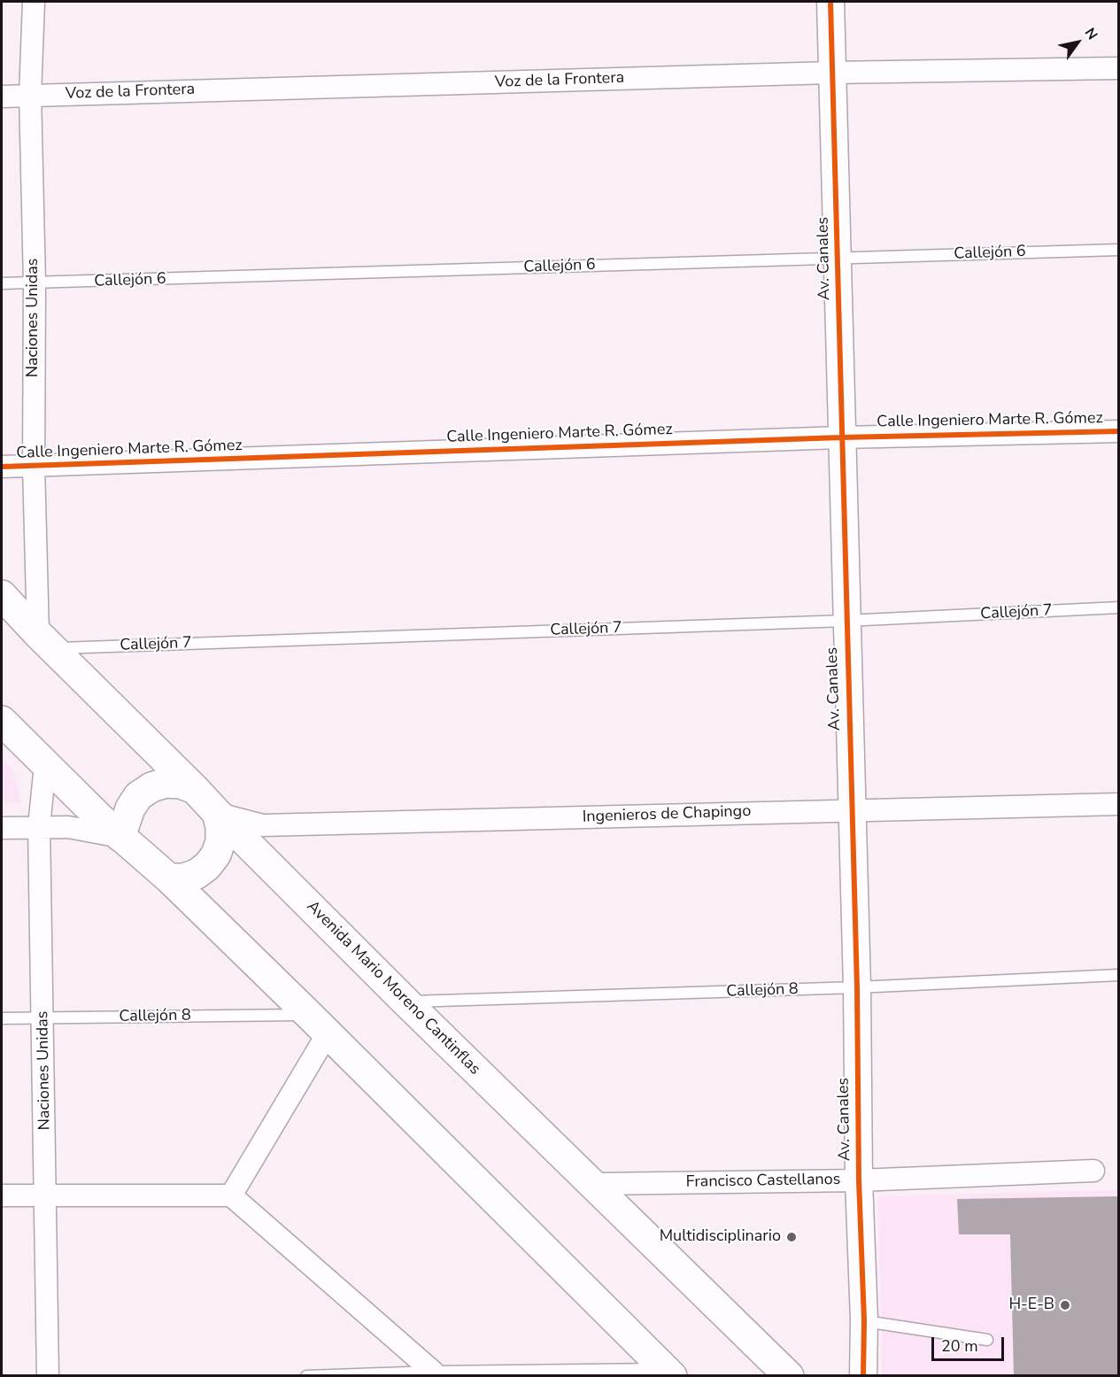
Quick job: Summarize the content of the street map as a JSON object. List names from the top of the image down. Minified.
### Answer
{"streets":{"main road":["Avenida Mario Moreno Cantinflas"],"street":["Voz de la Frontera","Av. Canales","Naciones Unidas","Calle Ingeniero Marte R. Gómez","Ingenieros de Chapingo","Francisco Castellanos"],"lane":["Callejón 6","Callejón 7","Callejón 8"]},"crossings":[["Voz de la Frontera","Av. Canales"],["Voz de la Frontera","Naciones Unidas"],["Callejón 6","Av. Canales"],["Callejón 6","Naciones Unidas"],["Av. Canales","Calle Ingeniero Marte R. Gómez"],["Av. Canales","Callejón 7"],["Av. Canales","Ingenieros de Chapingo"],["Av. Canales","Callejón 8"],["Av. Canales","Francisco Castellanos"],["Naciones Unidas","Calle Ingeniero Marte R. Gómez"],["Naciones Unidas","Callejón 7"],["Naciones Unidas","Avenida Mario Moreno Cantinflas"],["Naciones Unidas","Callejón 8"],["Callejón 7","Avenida Mario Moreno Cantinflas"],["Ingenieros de Chapingo","Avenida Mario Moreno Cantinflas"],["Avenida Mario Moreno Cantinflas","Callejón 8"],["Avenida Mario Moreno Cantinflas","Francisco Castellanos"]],"places":["Multidisciplinario","H-E-B"],"scale_bar":"20 m","north":"top right"}
